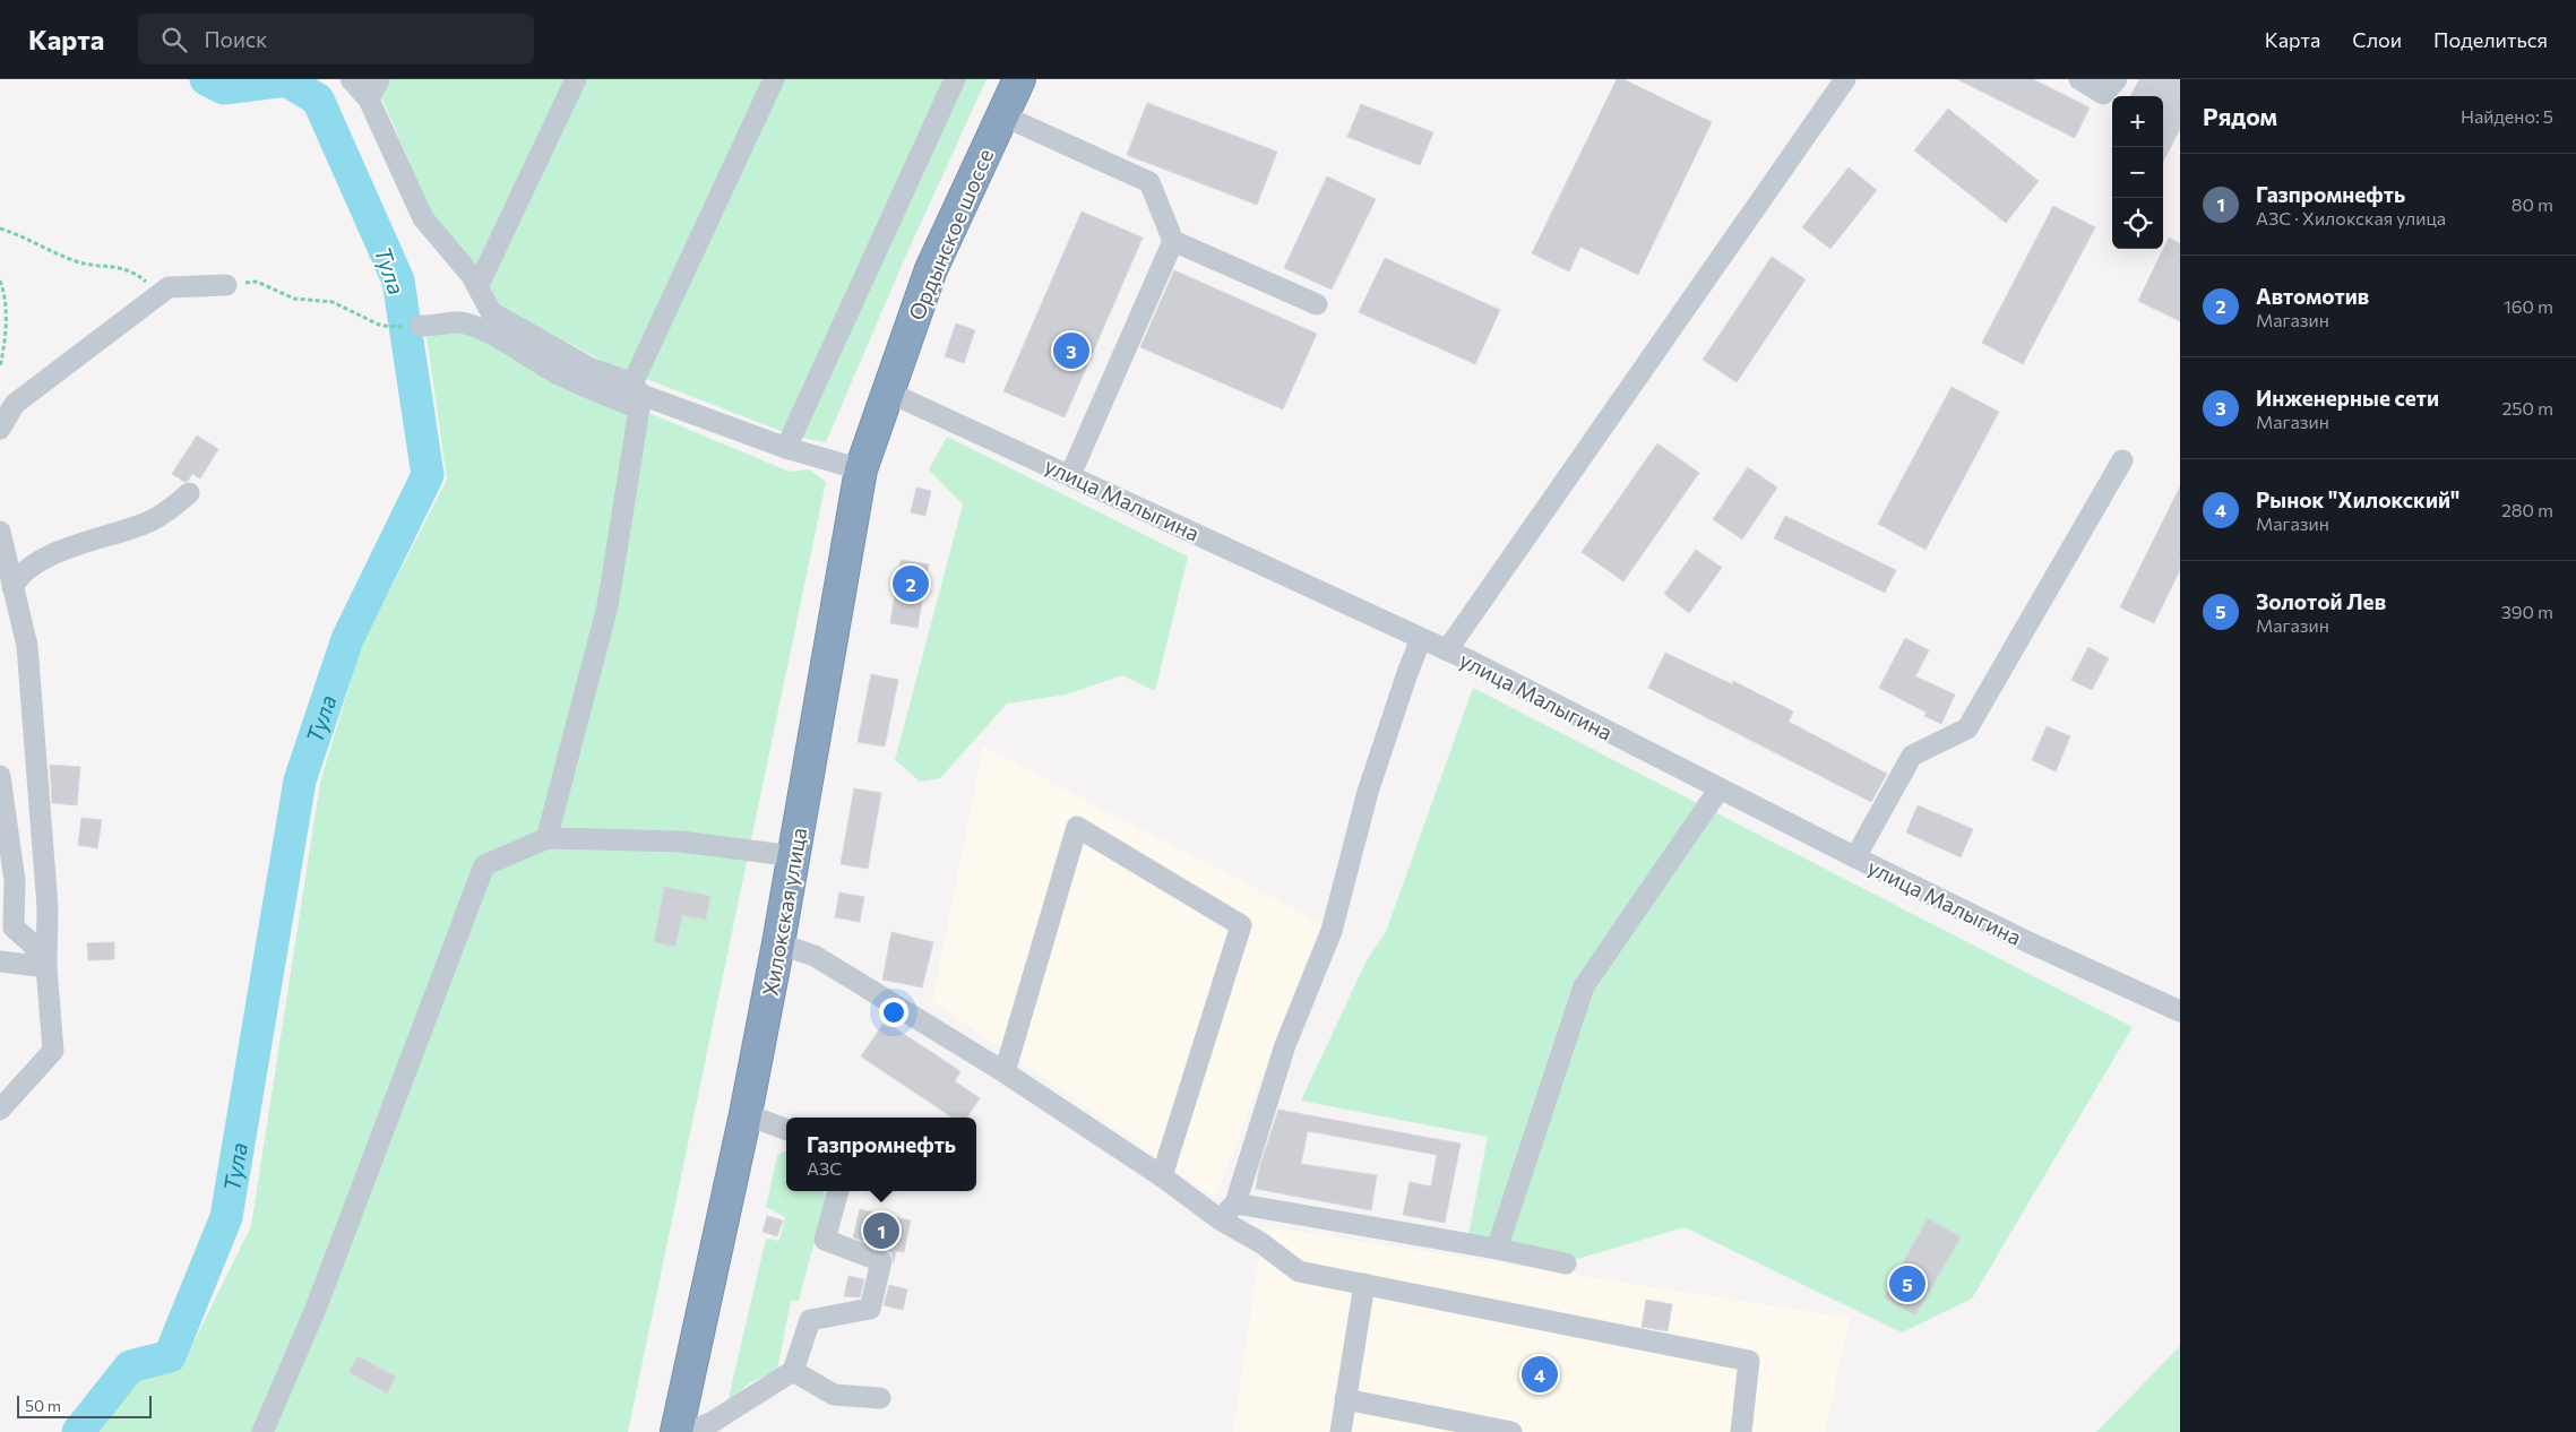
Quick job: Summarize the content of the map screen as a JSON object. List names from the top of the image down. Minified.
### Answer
{"streets":{"highway":["Ордынское шоссе","Хилокская улица"],"street":["улица Малыгина"]},"crossings":[["Ордынское шоссе","улица Малыгина"],["Ордынское шоссе","Хилокская улица"],["улица Малыгина","Хилокская улица"]],"water":["Тула"],"scale_bar":"50 m","page":{"header":"Карта","search":"Поиск","nav":["Карта","Слои","Поделиться"],"heading":["Рядом","Найдено: 5"],"map_buttons":["+","−"],"list":[{"mark":"1","name":"Газпромнефть","note":"АЗС · Хилокская улица","value":"80 m"},{"mark":"2","name":"Автомотив","note":"Магазин","value":"160 m"},{"mark":"3","name":"Инженерные сети","note":"Магазин","value":"250 m"},{"mark":"4","name":"Рынок \"Хилокский\"","note":"Магазин","value":"280 m"},{"mark":"5","name":"Золотой Лев","note":"Магазин","value":"390 m"}],"pins":["3","2","1","5","4"],"popup":["Газпромнефть","АЗС"],"scale":"50 m"}}
